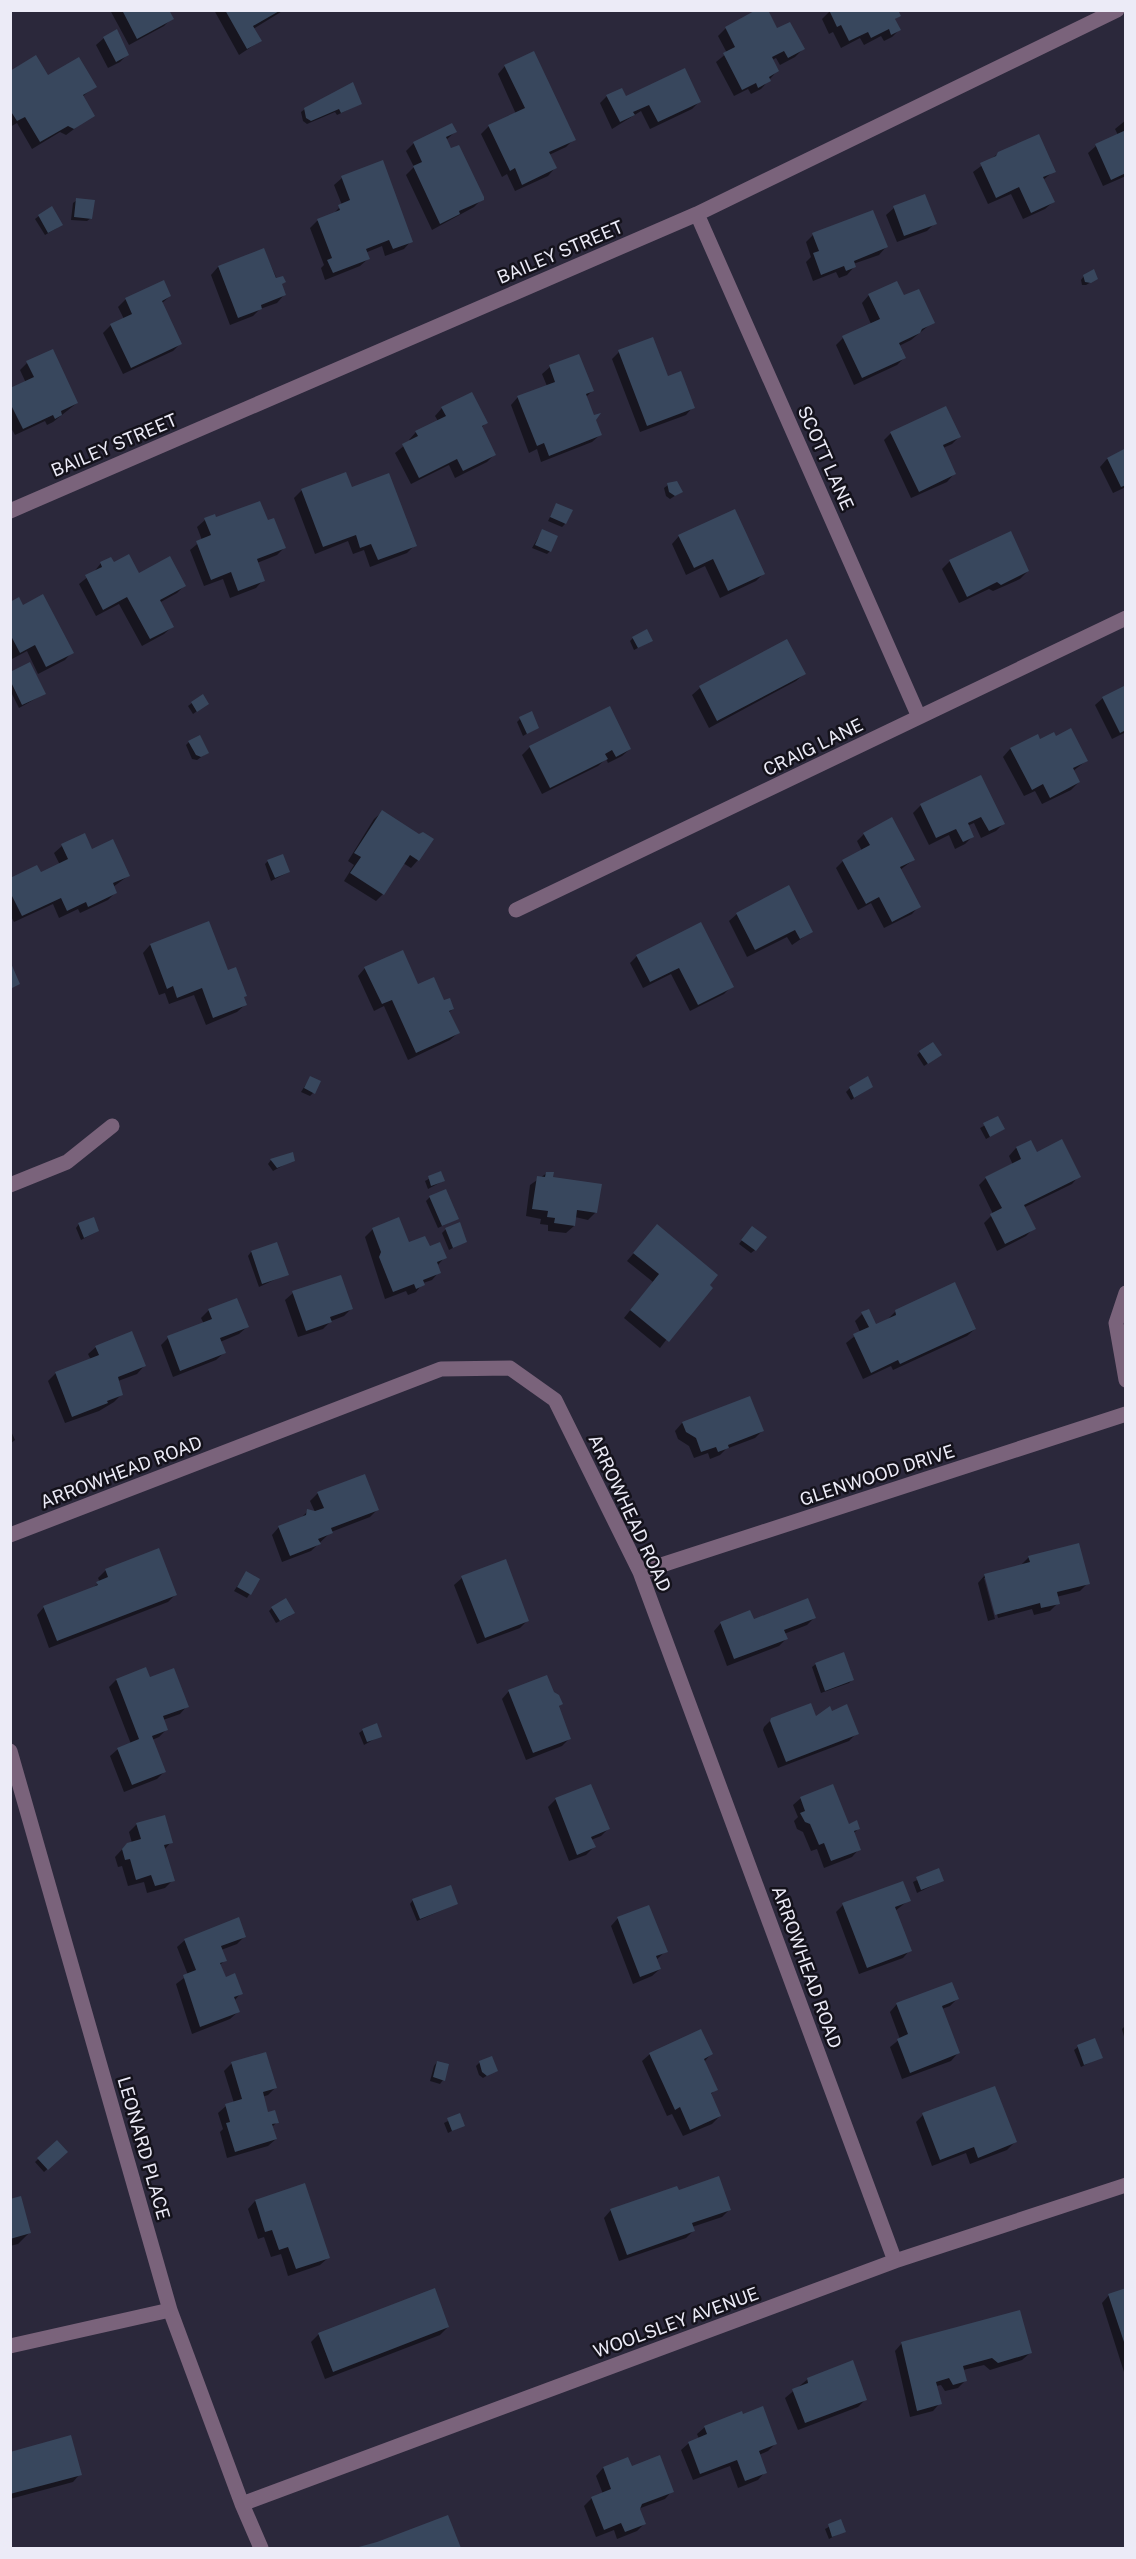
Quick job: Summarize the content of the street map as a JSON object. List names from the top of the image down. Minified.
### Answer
{"streets":{"street":["BAILEY STREET","SCOTT LANE","CRAIG LANE","ARROWHEAD ROAD","GLENWOOD DRIVE","LEONARD PLACE","WOOLSLEY AVENUE"]},"crossings":[["BAILEY STREET","SCOTT LANE"],["SCOTT LANE","CRAIG LANE"],["ARROWHEAD ROAD","GLENWOOD DRIVE"],["ARROWHEAD ROAD","WOOLSLEY AVENUE"],["LEONARD PLACE","WOOLSLEY AVENUE"]]}
